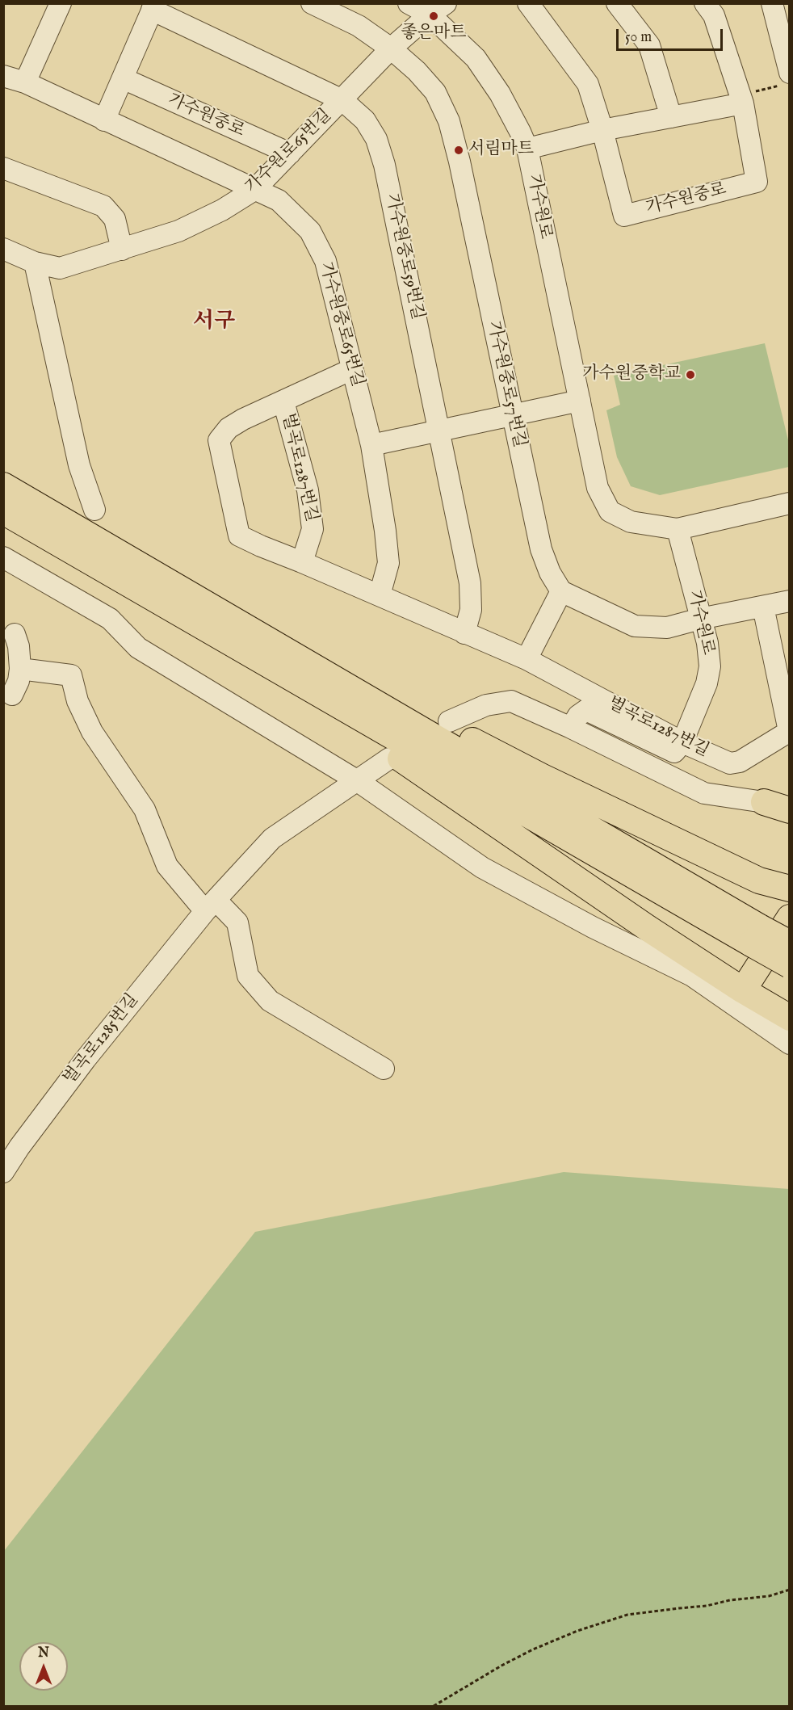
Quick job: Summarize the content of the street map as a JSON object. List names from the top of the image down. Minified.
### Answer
{"streets":{"street":["가수원중로","가수원로65번길","가수원로","가수원중로59번길","가수원중로65번길","가수원중로57번길","벌곡로1287번길","벌곡로1285번길"]},"crossings":[["가수원중로","가수원로65번길"],["가수원로65번길","가수원로"],["가수원로65번길","가수원중로59번길"],["가수원로65번길","가수원중로65번길"],["가수원로65번길","가수원중로57번길"],["가수원로","벌곡로1287번길"],["가수원중로59번길","벌곡로1287번길"],["가수원중로65번길","벌곡로1287번길"]],"districts":["서구"],"places":["좋은마트","서림마트","가수원중학교"],"scale_bar":"50 m","north":"top"}
